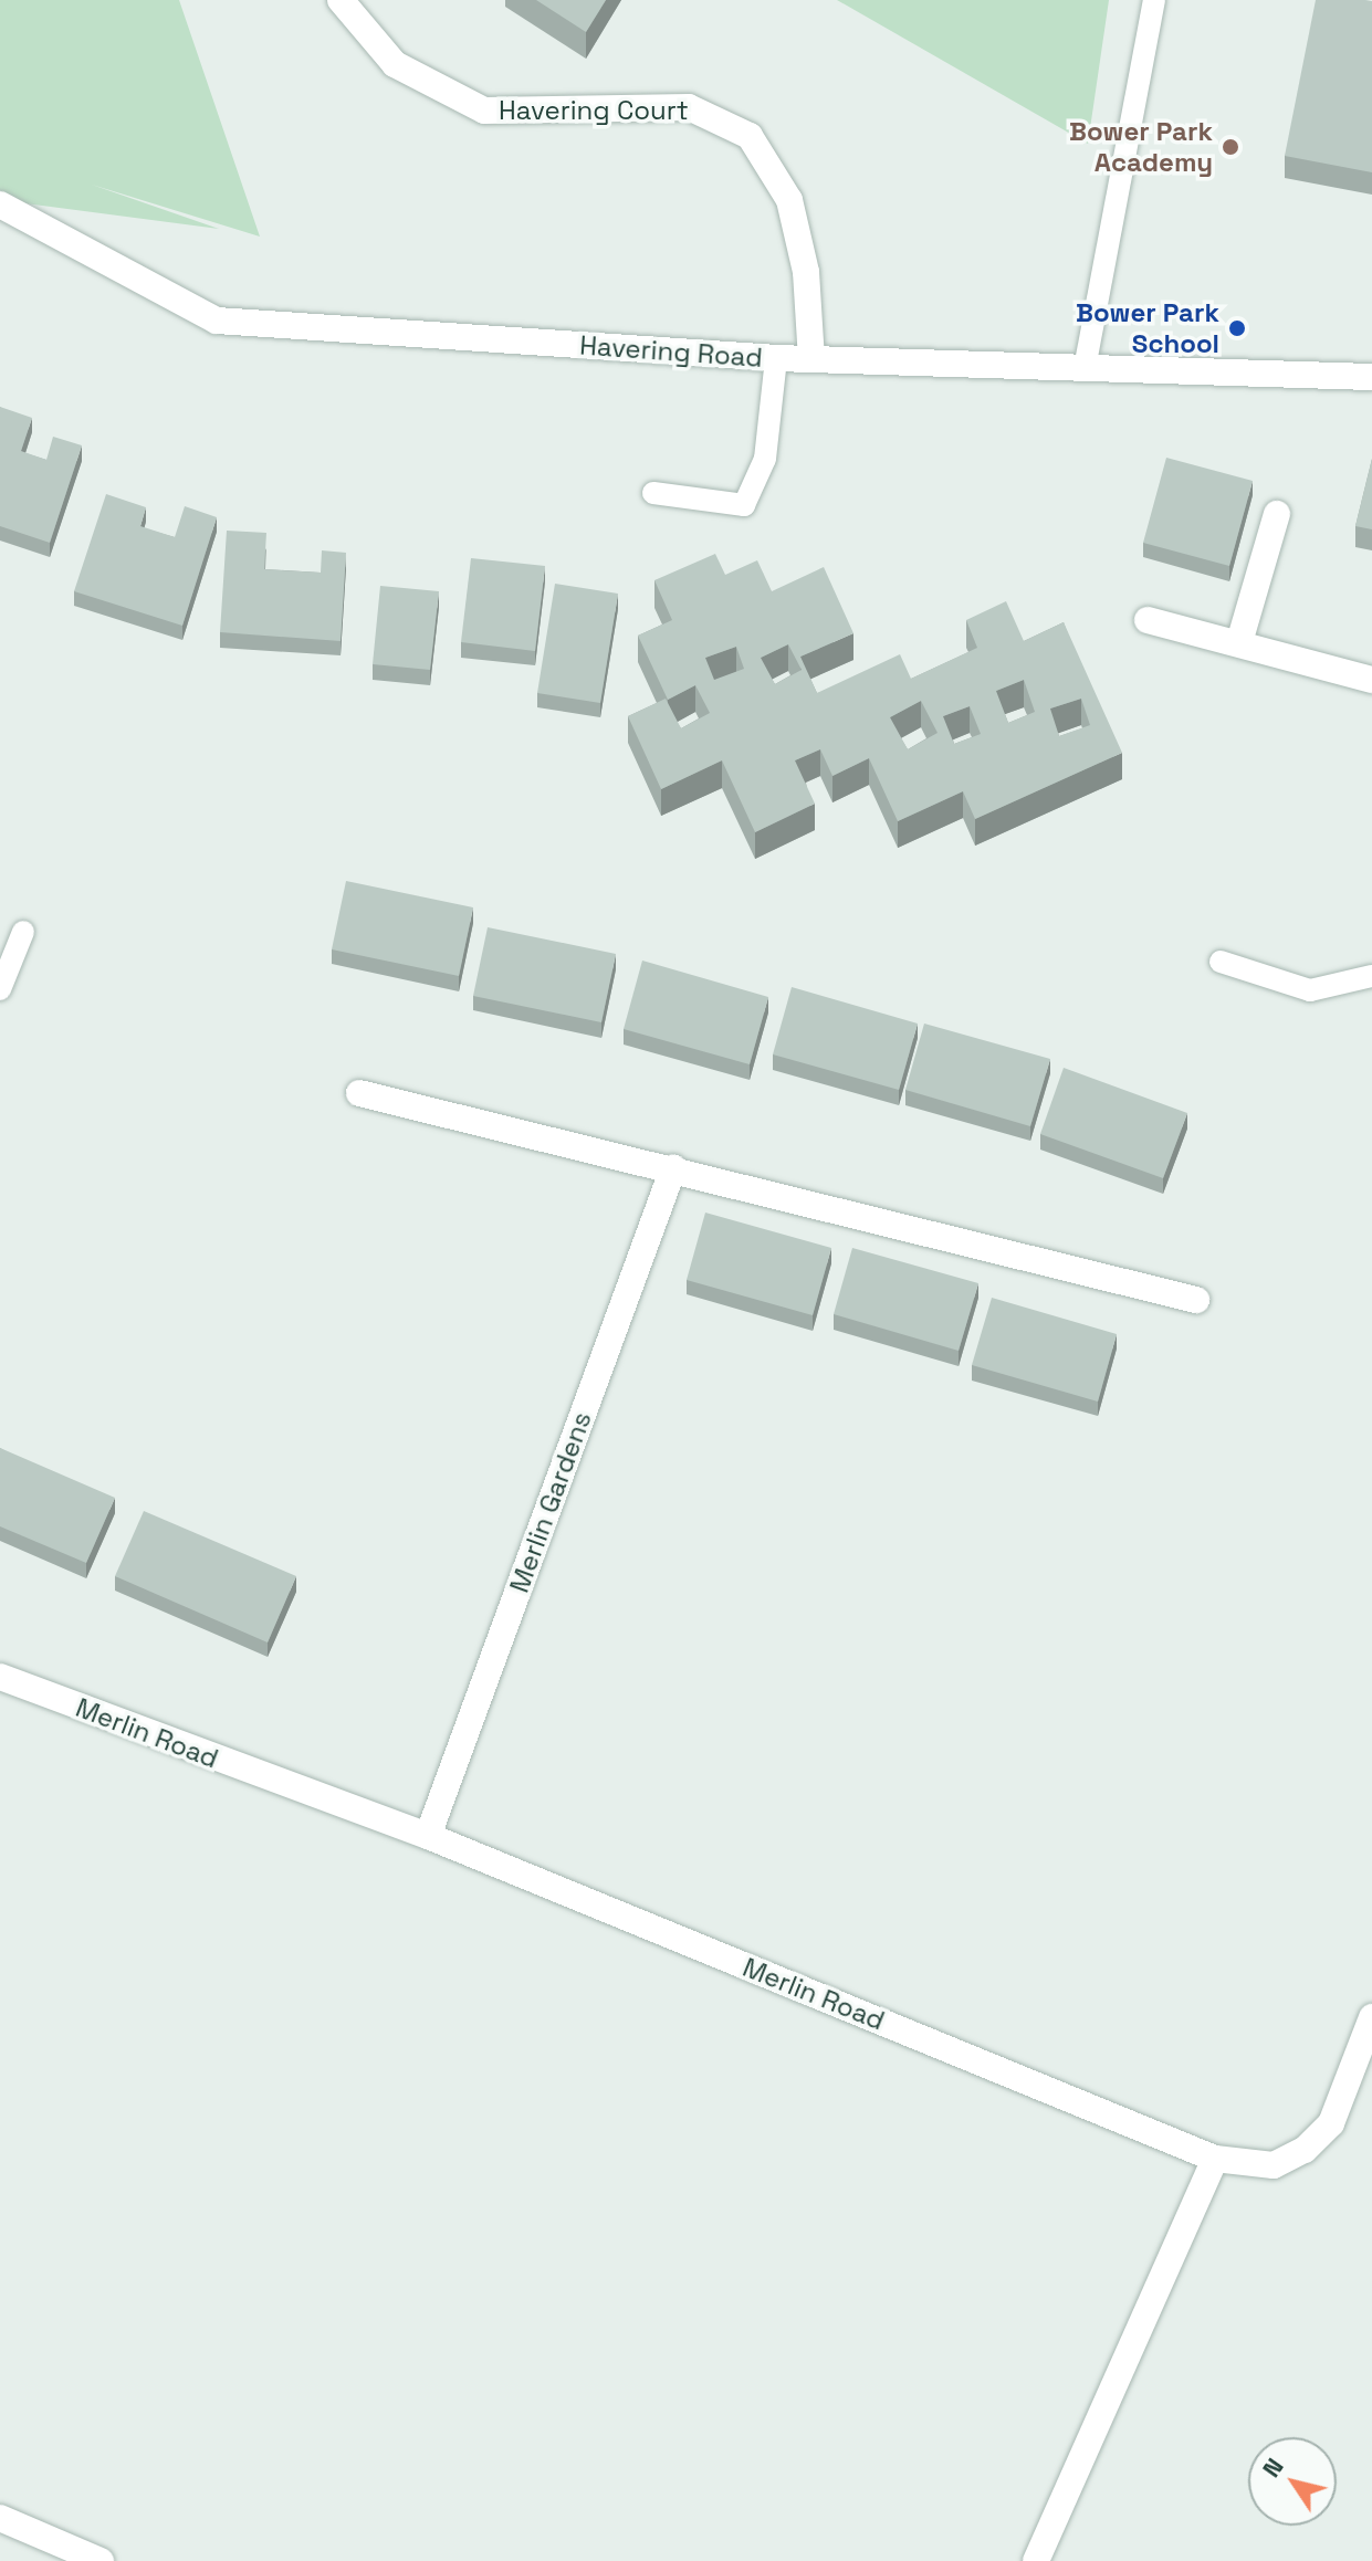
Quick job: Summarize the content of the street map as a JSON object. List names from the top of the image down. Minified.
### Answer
{"streets":{"street":["Havering Court","Havering Road","Merlin Gardens","Merlin Road"]},"crossings":[["Havering Court","Havering Road"],["Merlin Gardens","Merlin Road"]],"places":["Bower Park Academy","Bower Park School"],"north":"top left"}
